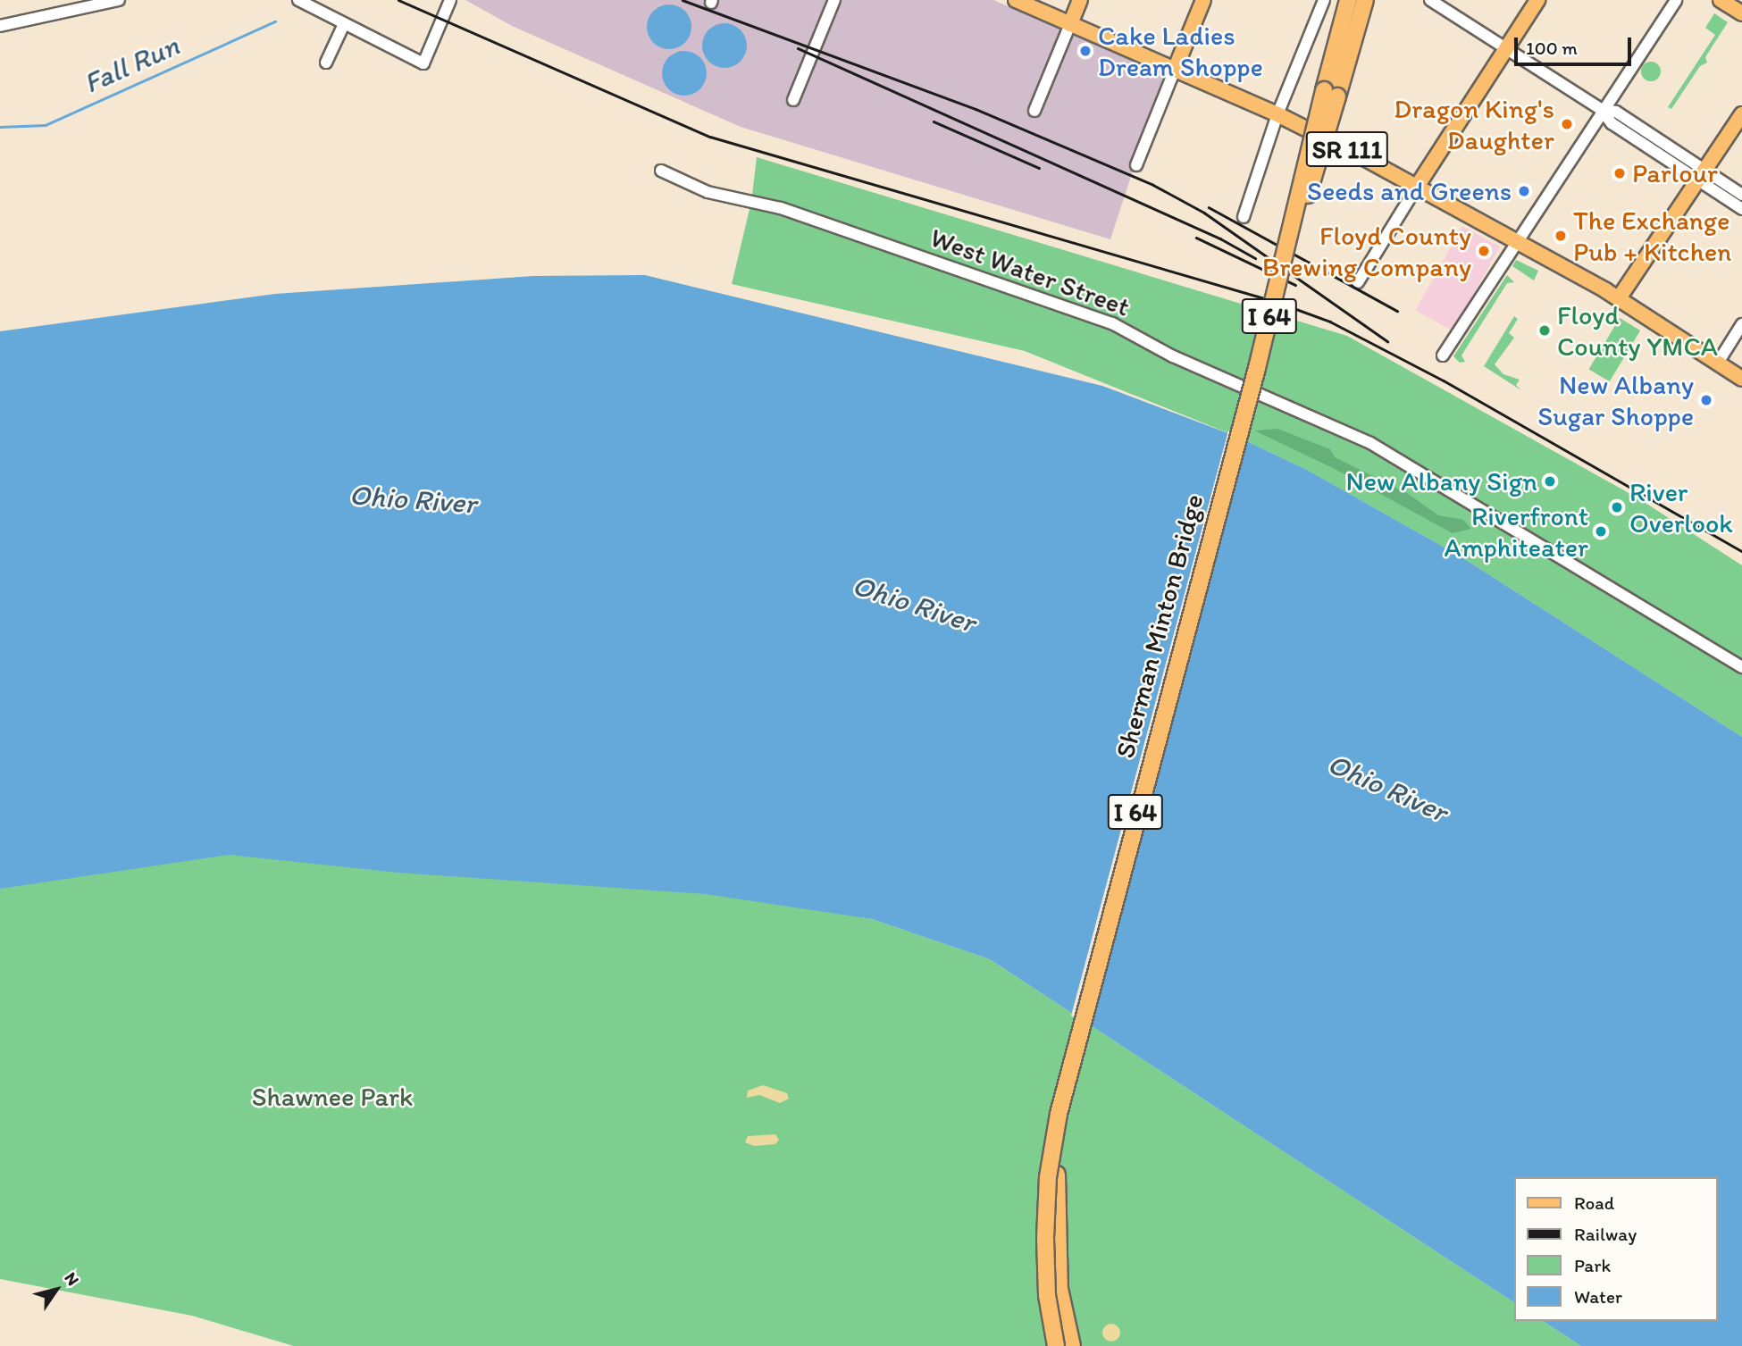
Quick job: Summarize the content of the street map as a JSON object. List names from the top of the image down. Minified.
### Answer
{"streets":{"highway":["I 64","Sherman Minton Bridge"],"main road":["SR 111"],"street":["West Water Street"]},"crossings":[["I 64","Sherman Minton Bridge"]],"water":["Fall Run","Ohio River"],"parks":["Shawnee Park"],"places":["Cake Ladies Dream Shoppe","Dragon King's Daughter","Parlour","Seeds and Greens","The Exchange Pub + Kitchen","Floyd County Brewing Company","Floyd County YMCA","New Albany Sugar Shoppe","New Albany Sign","River Overlook","Riverfront Amphiteater"],"legend":["Road","Railway","Park","Water"],"scale_bar":"100 m","north":"top right"}
